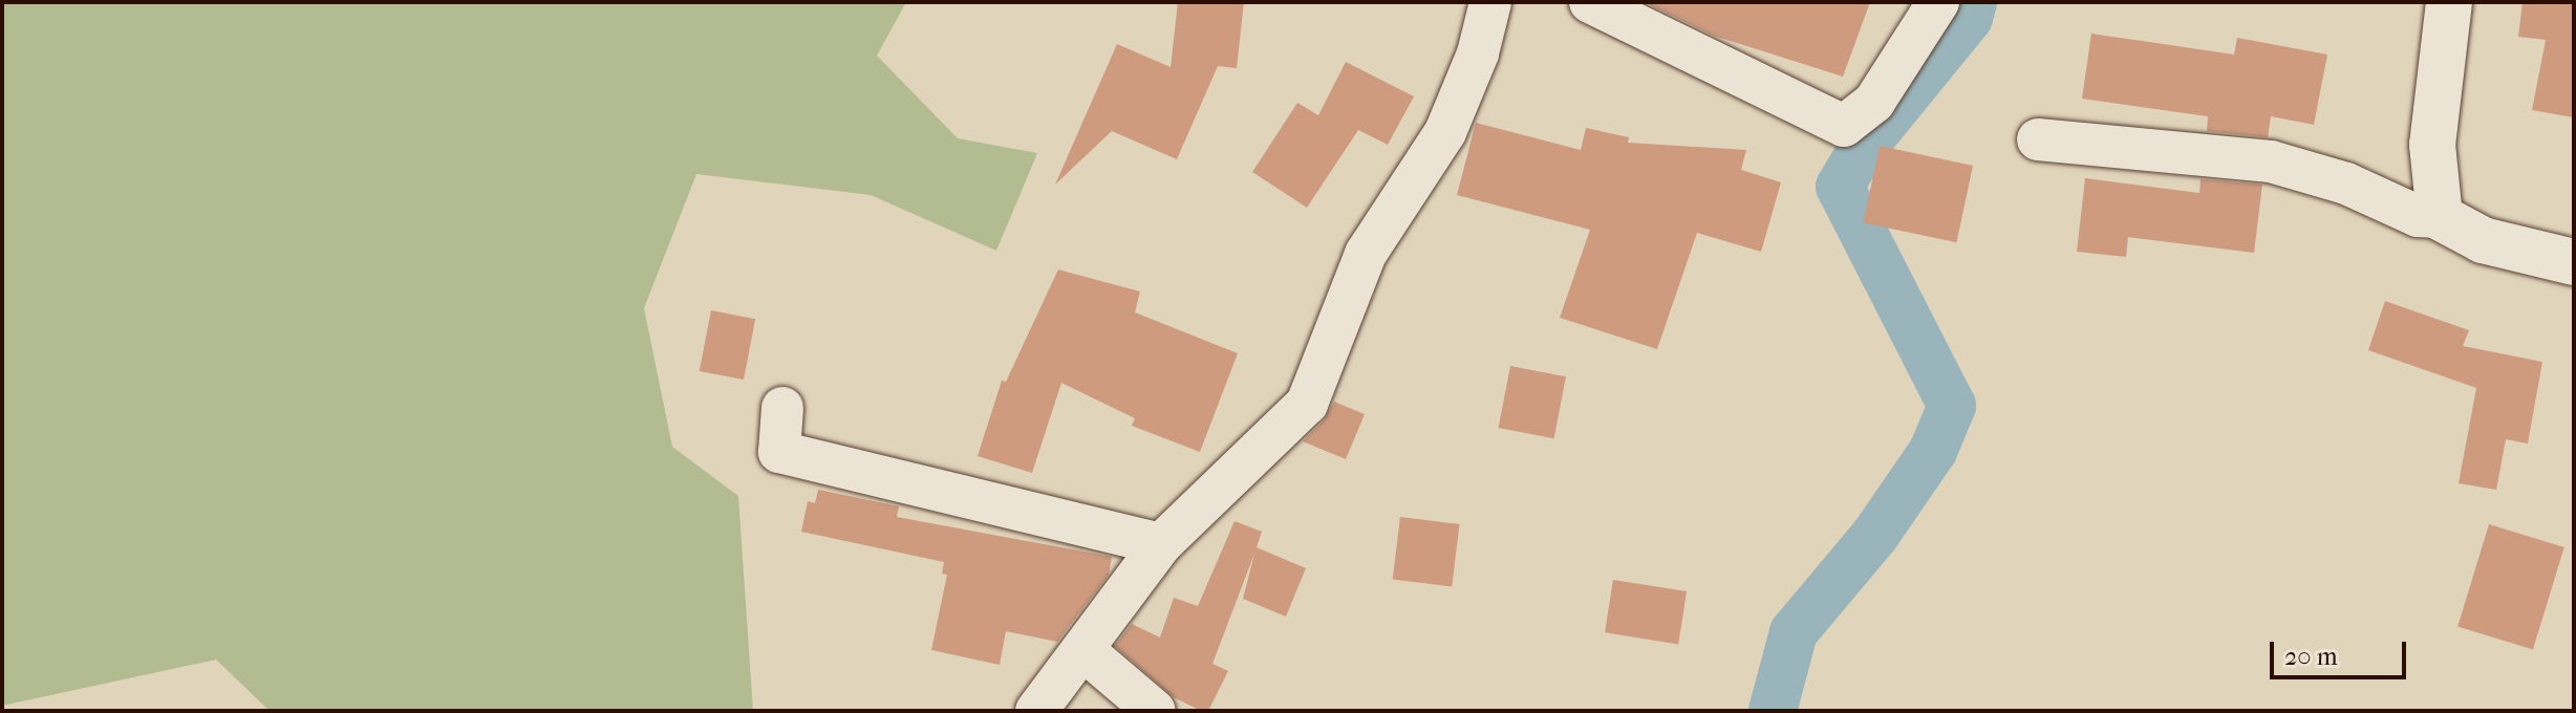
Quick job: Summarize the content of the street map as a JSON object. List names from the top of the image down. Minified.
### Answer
{"scale_bar":"20 m"}
